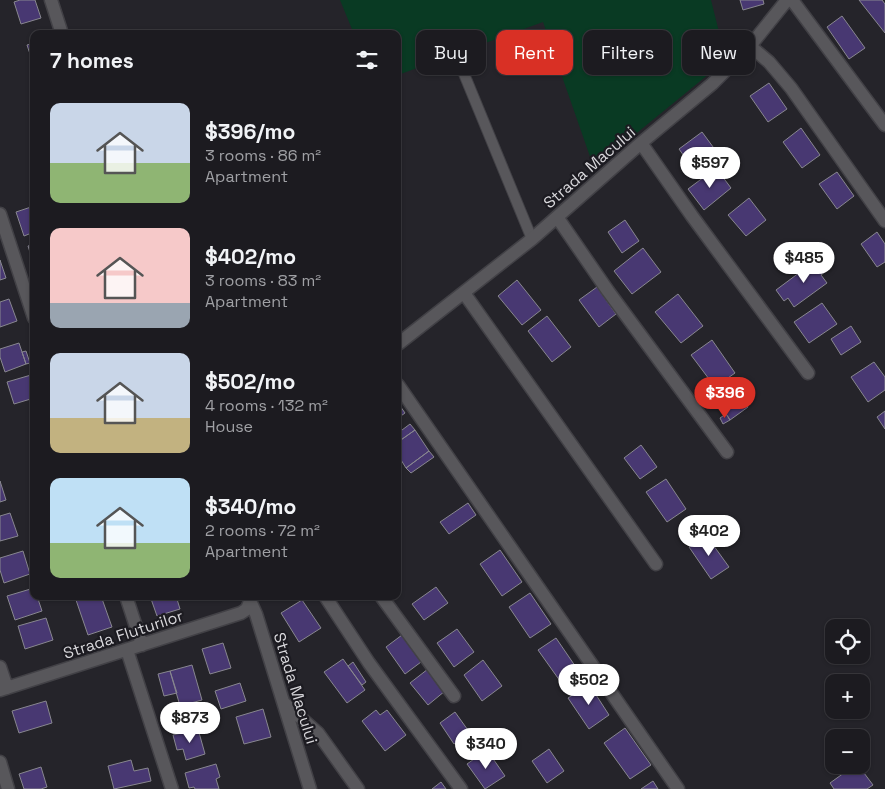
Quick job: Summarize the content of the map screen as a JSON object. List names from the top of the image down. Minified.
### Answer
{"streets":{"street":["Strada Macului","Strada Fluturilor"]},"crossings":[["Strada Macului","Strada Fluturilor"]],"page":{"chip":["Buy","Rent","Filters","New"],"heading":"7 homes","list":[{"name":"$396/mo","note":"3 rooms · 86 m² · Apartment"},{"name":"$402/mo","note":"3 rooms · 83 m² · Apartment"},{"name":"$502/mo","note":"4 rooms · 132 m² · House"},{"name":"$340/mo","note":"2 rooms · 72 m² · Apartment"}],"price":["$597","$485","$396","$402","$502","$873","$340"],"map_buttons":["+","−"]}}
